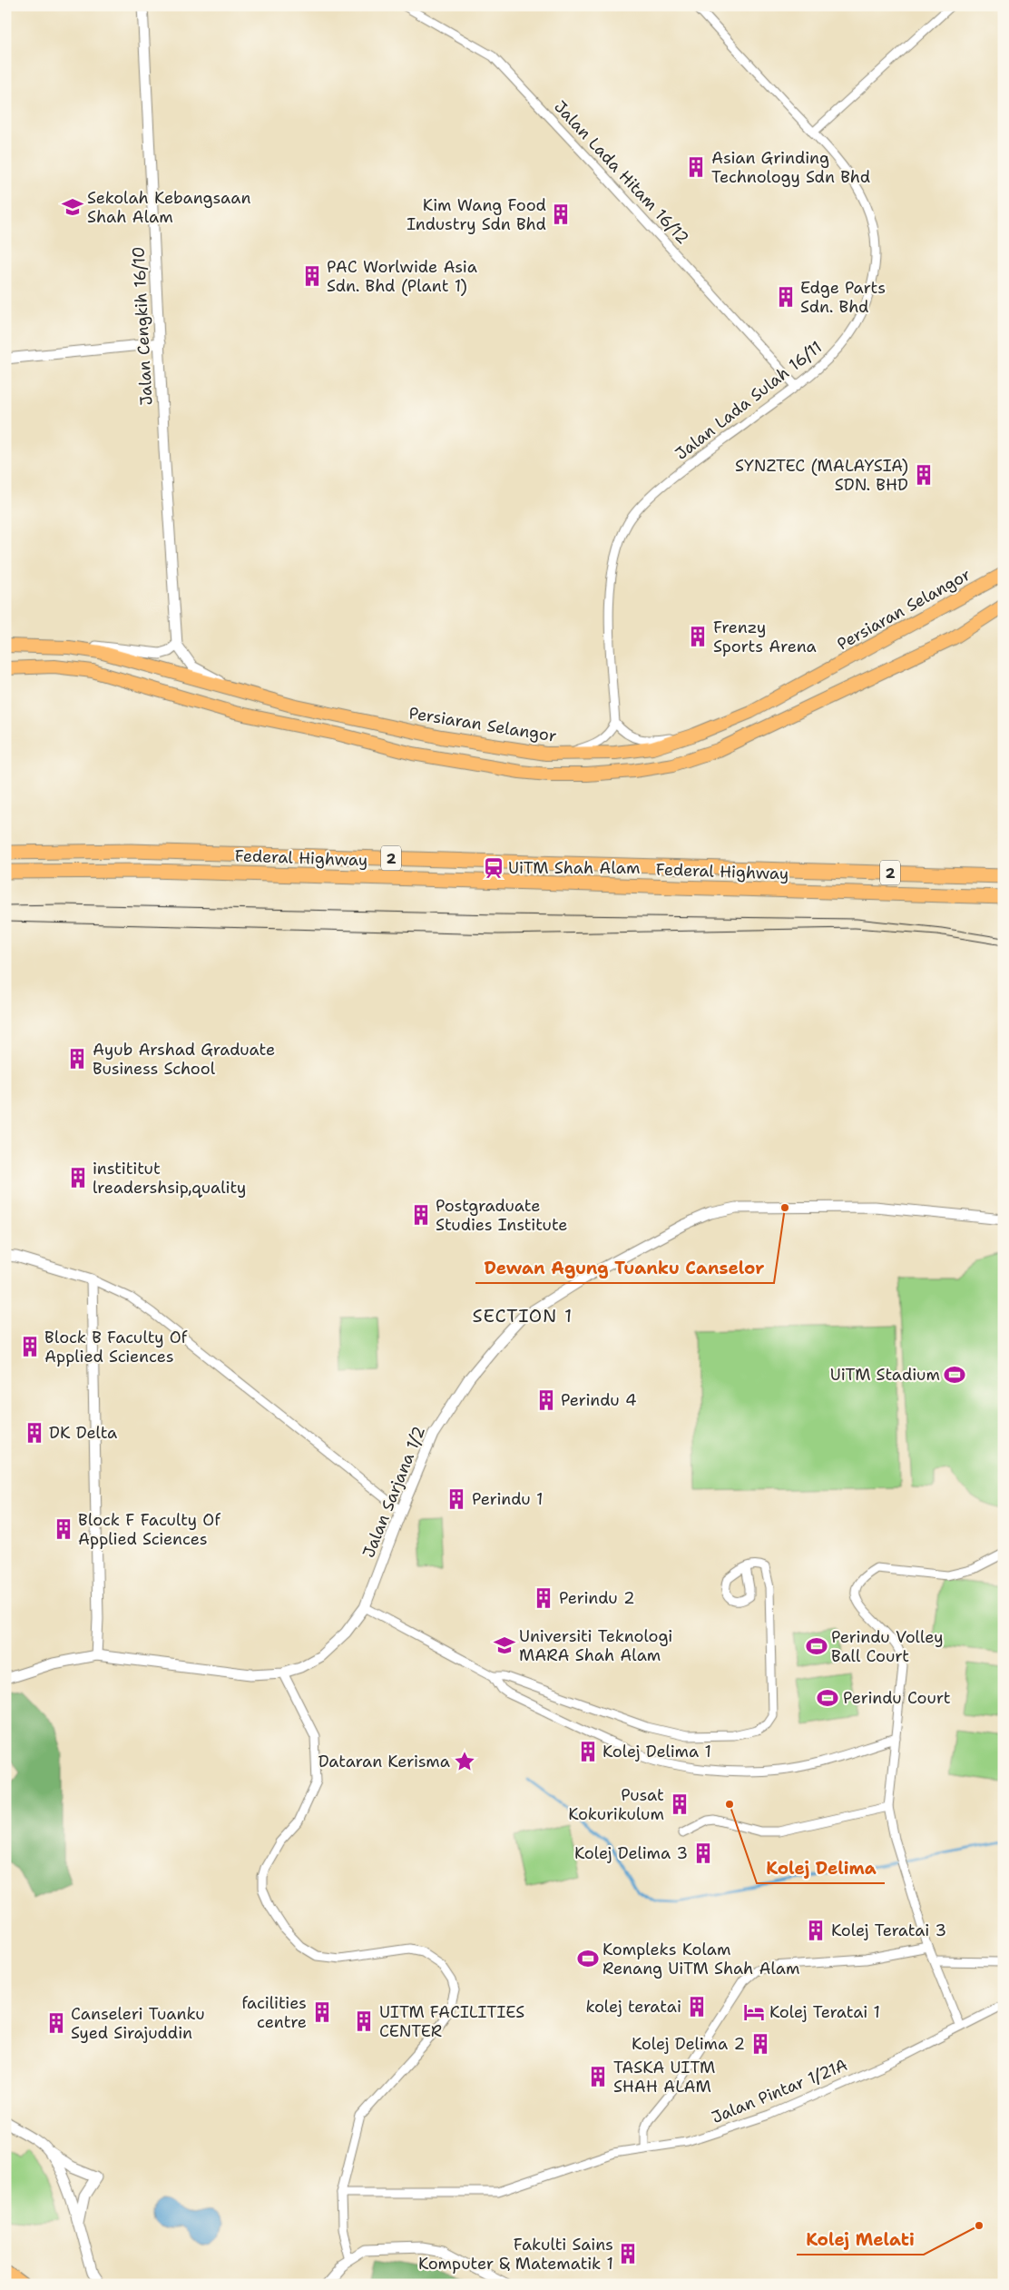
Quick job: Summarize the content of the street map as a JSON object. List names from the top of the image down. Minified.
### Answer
{"streets":{"highway":["Federal Highway","2"],"main road":["Persiaran Selangor"],"street":["Jalan Lada Hitam 16/12","Jalan Cengkih 16/10","Jalan Lada Sulah 16/11","Jalan Sarjana 1/2","Jalan Pintar 1/21A"]},"crossings":[["Jalan Lada Hitam 16/12","Jalan Lada Sulah 16/11"]],"districts":["SECTION 1"],"places":{"building":["Asian Grinding Technology Sdn Bhd","Kim Wang Food Industry Sdn Bhd","PAC Worlwide Asia Sdn. Bhd (Plant 1)","Edge Parts Sdn. Bhd","SYNZTEC (MALAYSIA) SDN. BHD","Frenzy Sports Arena","Ayub Arshad Graduate Business School","instititut lreadershsip,quality","Postgraduate Studies Institute","Block B Faculty Of Applied Sciences","Perindu 4","DK Delta","Perindu 1","Block F Faculty Of Applied Sciences","Perindu 2","Kolej Delima 1","Pusat Kokurikulum","Kolej Delima 3","Kolej Teratai 3","kolej teratai","facilities centre","UITM FACILITIES CENTER","Canseleri Tuanku Syed Sirajuddin","Kolej Delima 2","TASKA UITM SHAH ALAM","Fakulti Sains Komputer & Matematik 1"],"school or university":["Sekolah Kebangsaan Shah Alam","Universiti Teknologi MARA Shah Alam"],"station":["UiTM Shah Alam"],"other":["Dewan Agung Tuanku Canselor","Kolej Delima","Kolej Melati"],"sports":["UiTM Stadium","Perindu Volley Ball Court","Perindu Court","Kompleks Kolam Renang UiTM Shah Alam"],"place":["Dataran Kerisma"],"hotel":["Kolej Teratai 1"]}}
